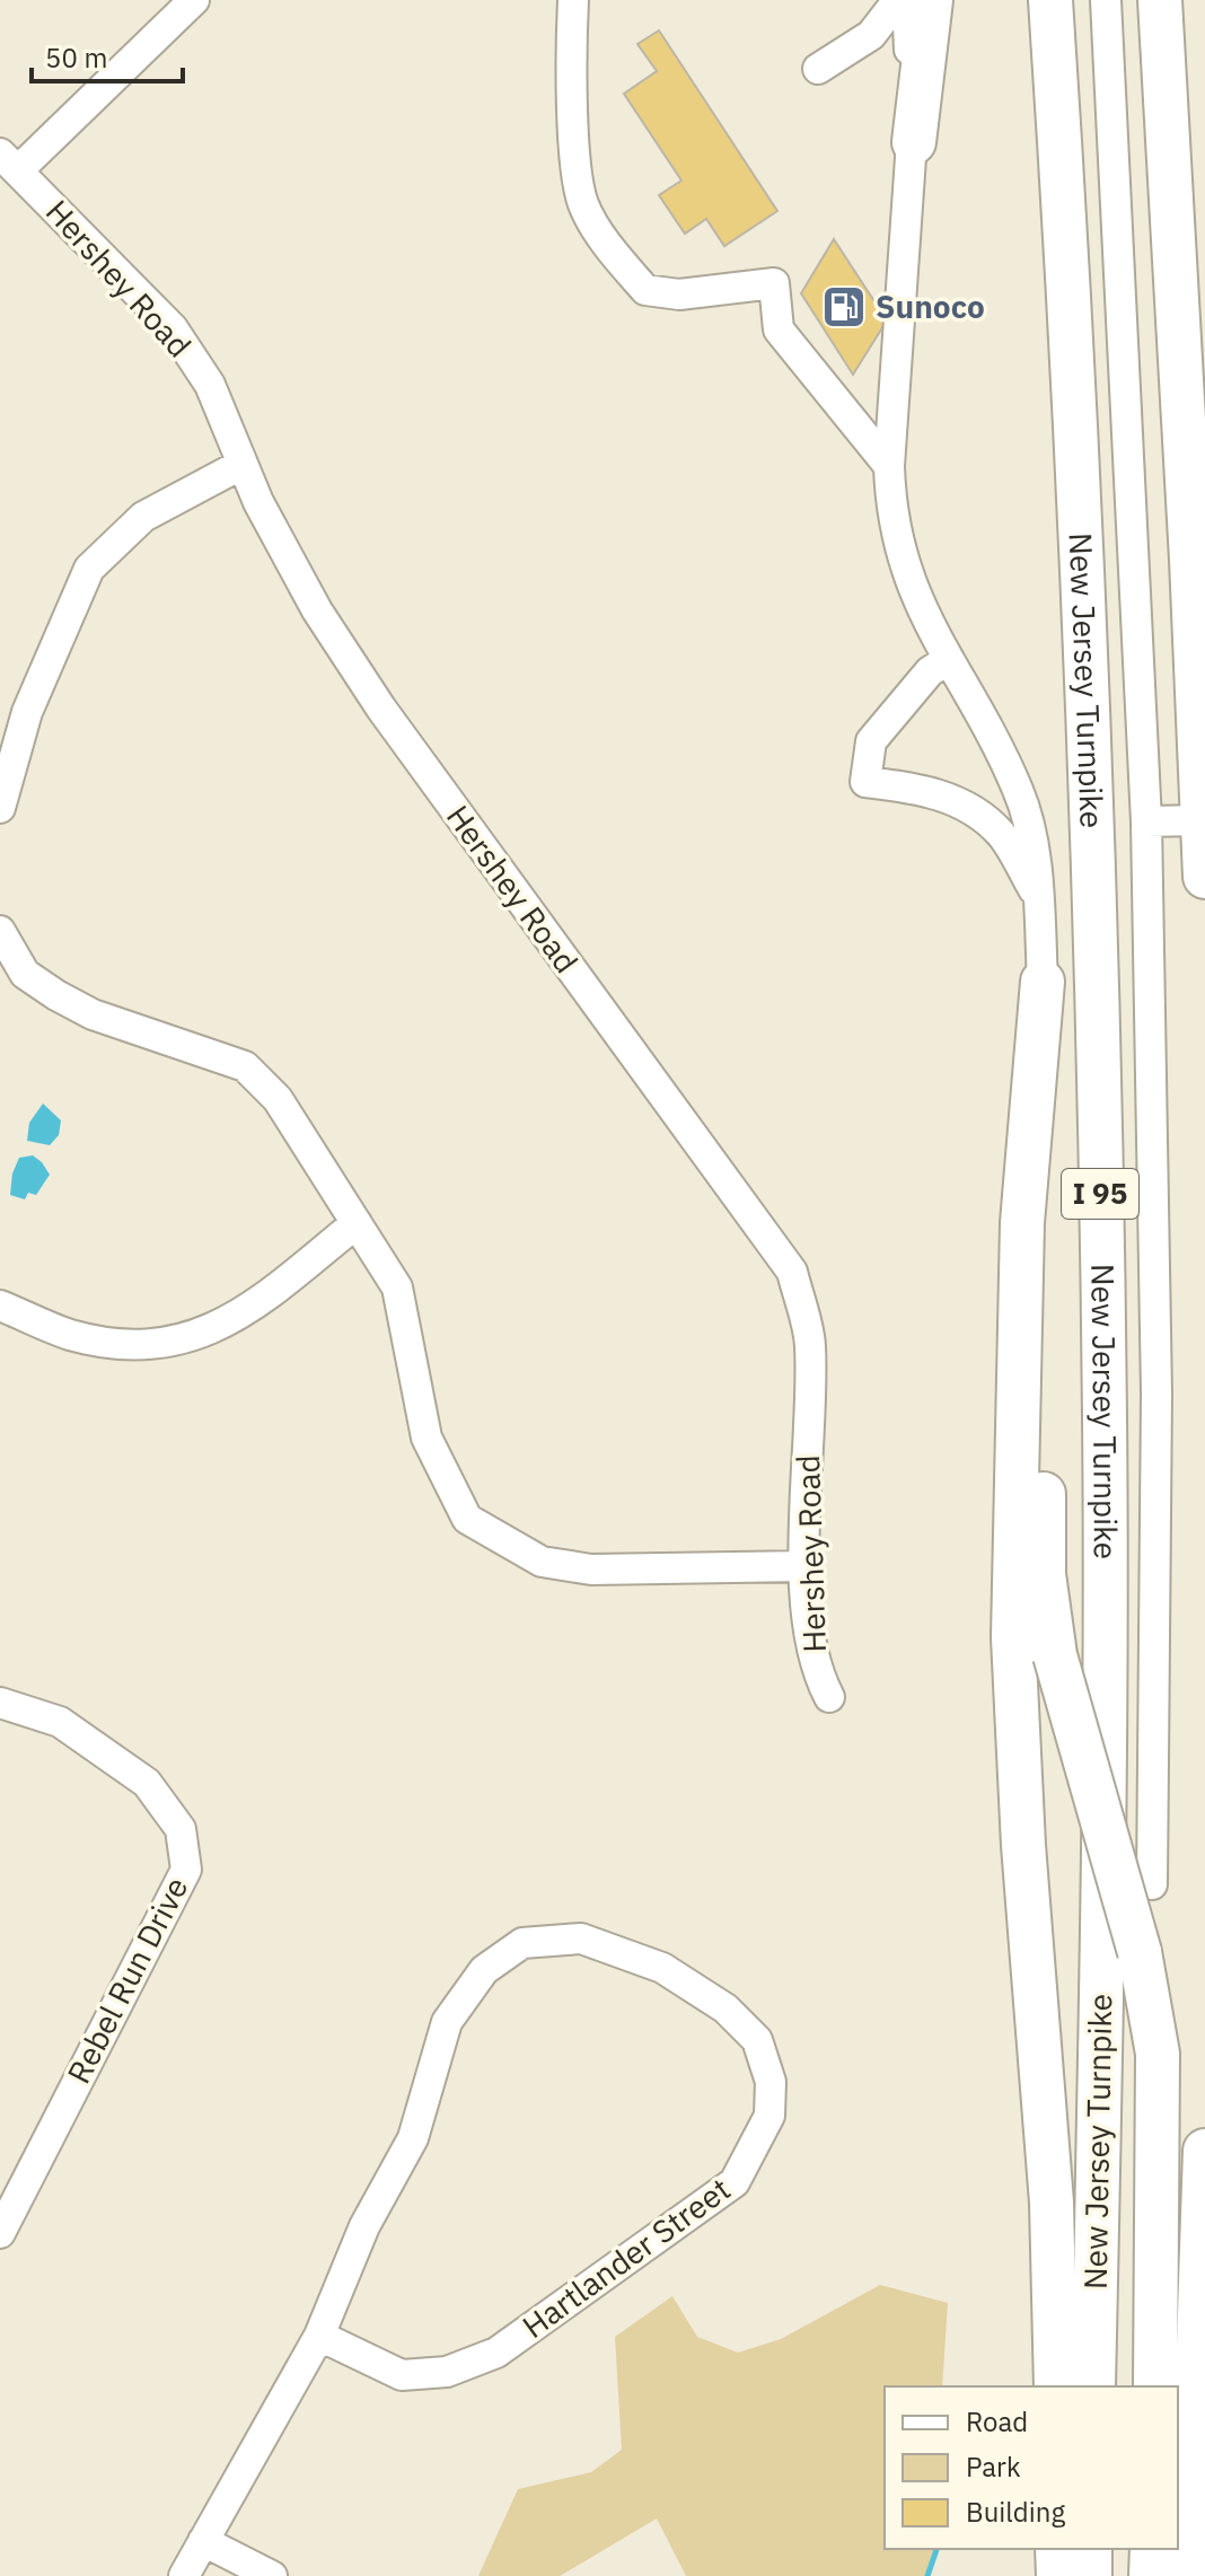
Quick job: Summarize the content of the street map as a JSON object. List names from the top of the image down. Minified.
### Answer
{"streets":{"highway":["New Jersey Turnpike","I 95"],"street":["Hershey Road","Rebel Run Drive","Hartlander Street"]},"places":{"fuel station":["Sunoco"]},"legend":["Road","Park","Building"],"scale_bar":"50 m"}
